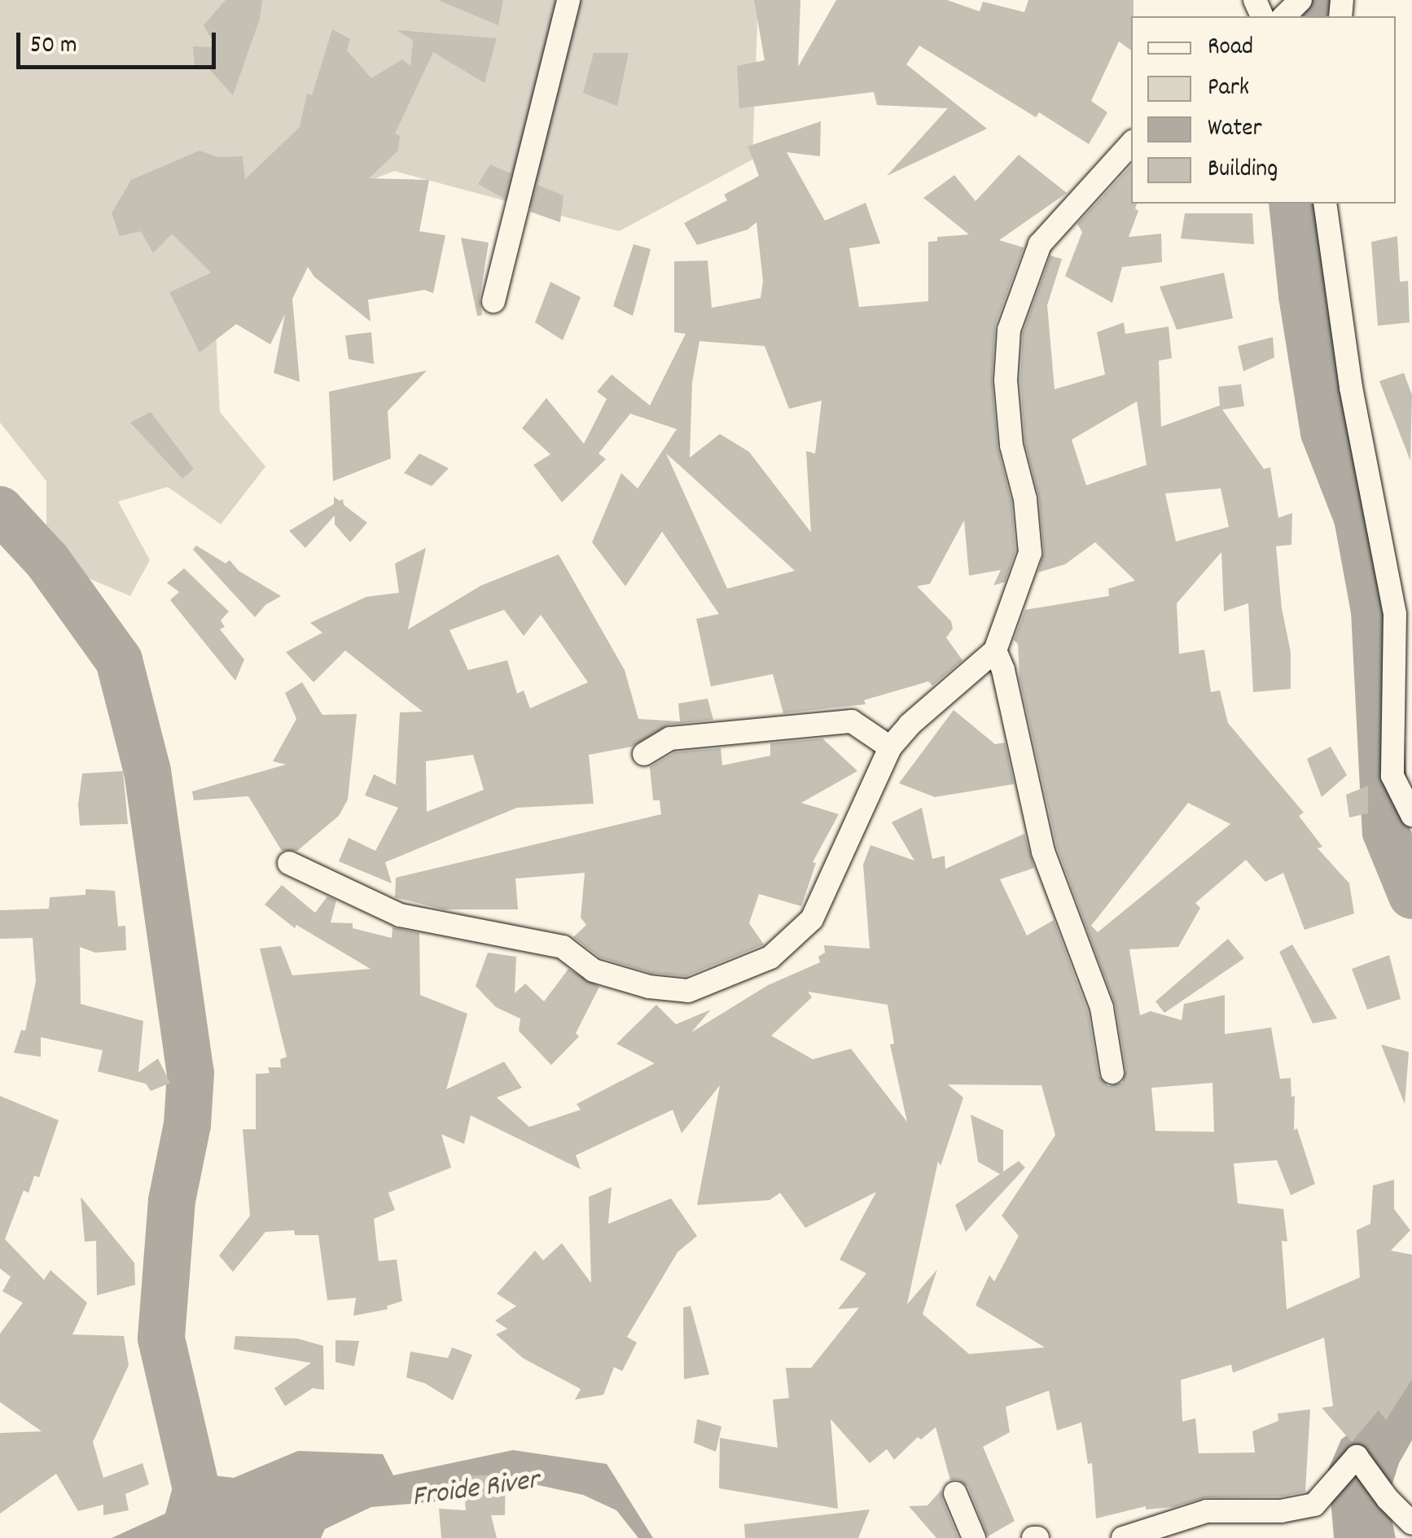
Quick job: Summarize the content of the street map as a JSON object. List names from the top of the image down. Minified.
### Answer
{"water":["Froide River"],"legend":["Road","Park","Water","Building"],"scale_bar":"50 m"}
